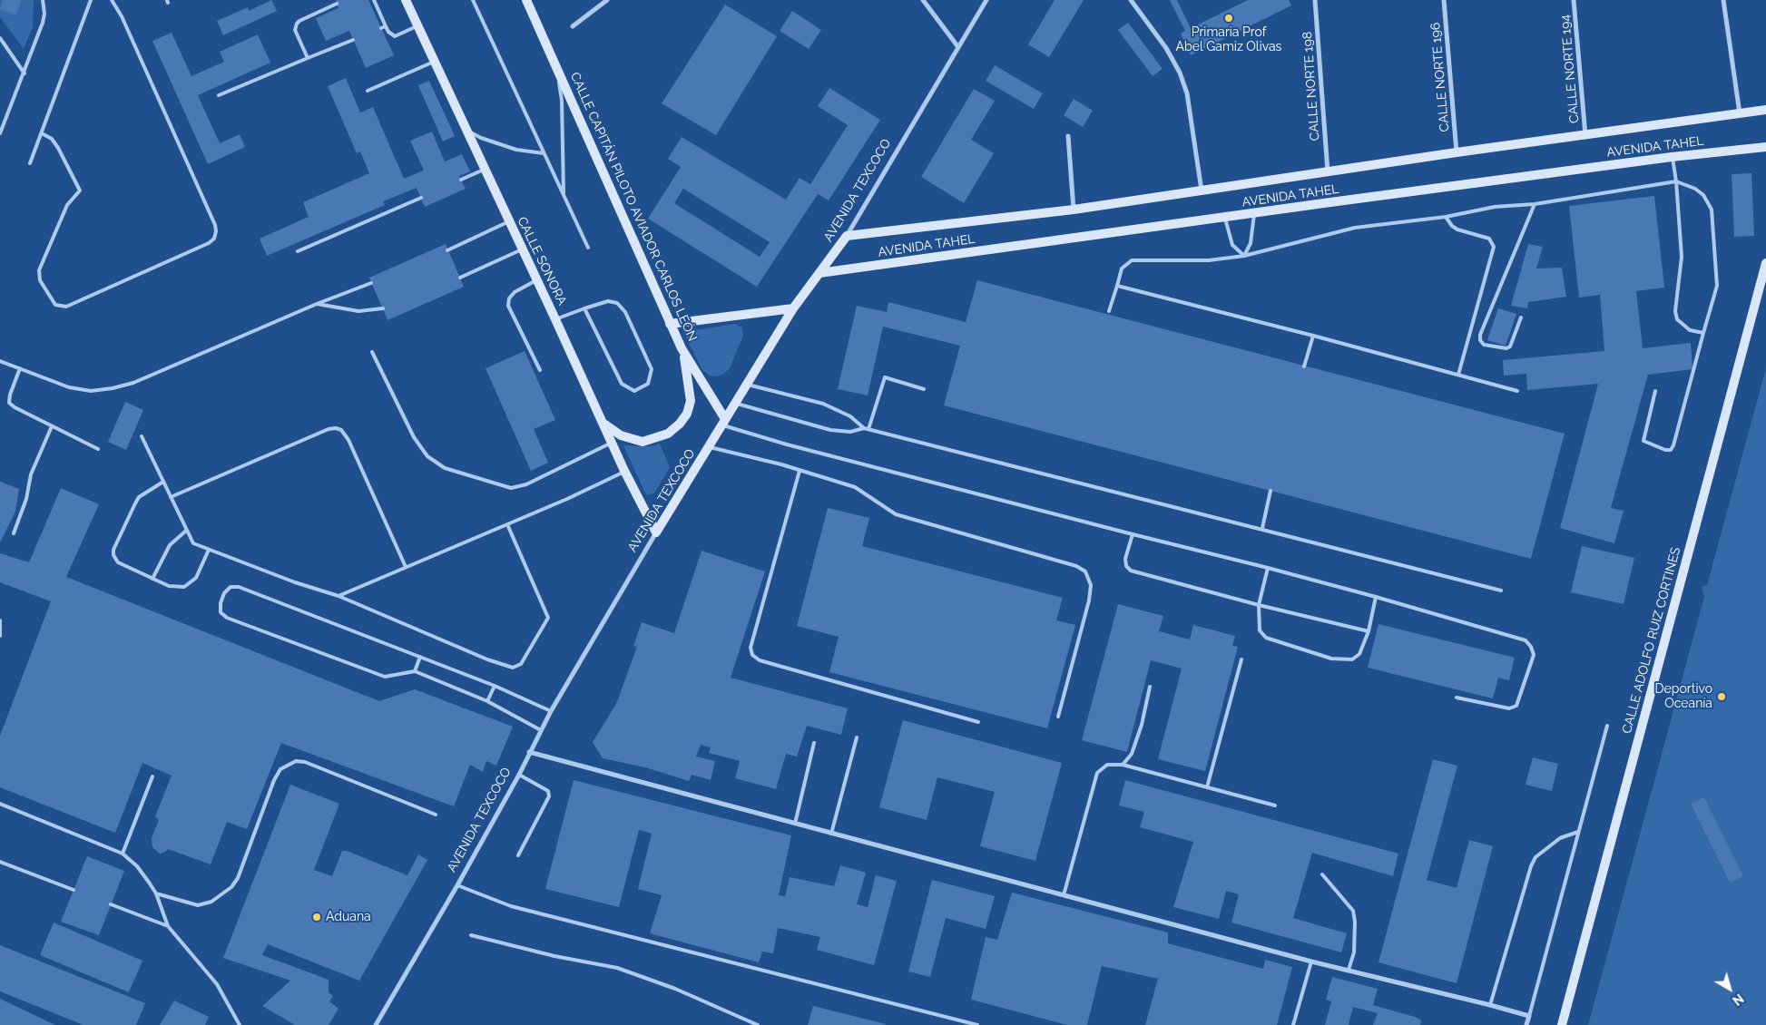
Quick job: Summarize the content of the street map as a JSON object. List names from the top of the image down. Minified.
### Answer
{"streets":{"street":["CALLE NORTE 194","CALLE NORTE 196","CALLE NORTE 198","AVENIDA TAHEL","AVENIDA TEXCOCO","CALLE CAPITÁN PILOTO AVIADOR CARLOS LEÓN","CALLE SONORA","CALLE ADOLFO RUIZ CORTINES"]},"crossings":[["CALLE NORTE 194","AVENIDA TAHEL"],["CALLE NORTE 196","AVENIDA TAHEL"],["CALLE NORTE 198","AVENIDA TAHEL"],["AVENIDA TAHEL","AVENIDA TEXCOCO"],["AVENIDA TEXCOCO","CALLE CAPITÁN PILOTO AVIADOR CARLOS LEÓN"],["AVENIDA TEXCOCO","CALLE SONORA"]],"places":["Primaria Prof Abel Gamiz Olivas","Deportivo Oceanía","Aduana"],"north":"bottom right"}
